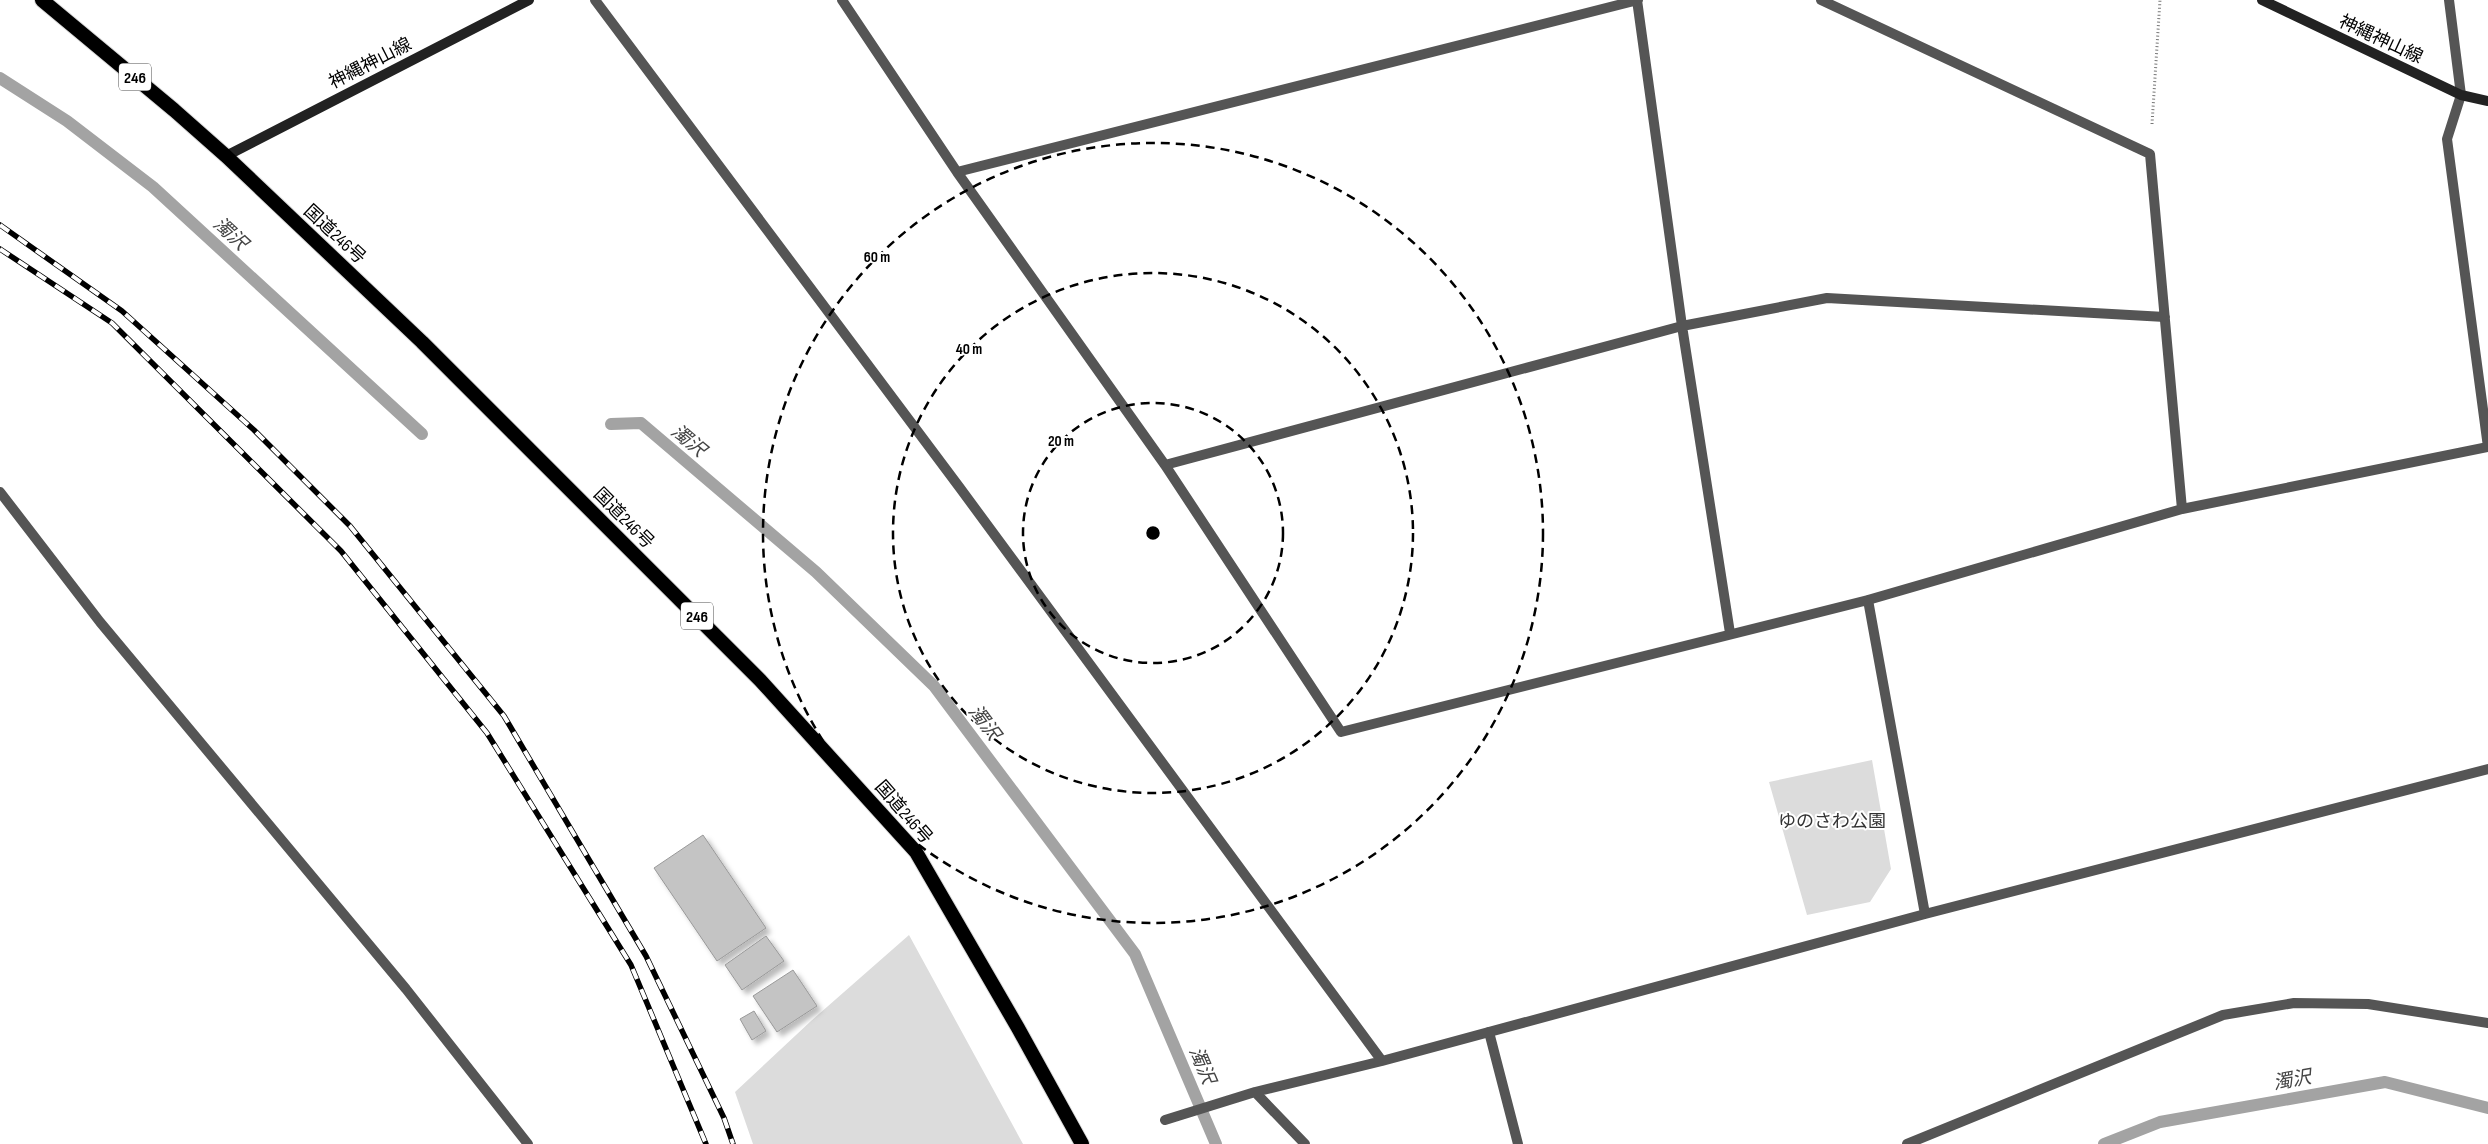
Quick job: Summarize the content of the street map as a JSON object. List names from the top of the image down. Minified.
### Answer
{"streets":{"highway":["246","国道246号"],"main road":["神縄神山線"]},"crossings":[["神縄神山線","国道246号"]],"water":["濁沢"],"parks":["ゆのさわ公園"],"rings":["60 m","40 m","20 m"]}
